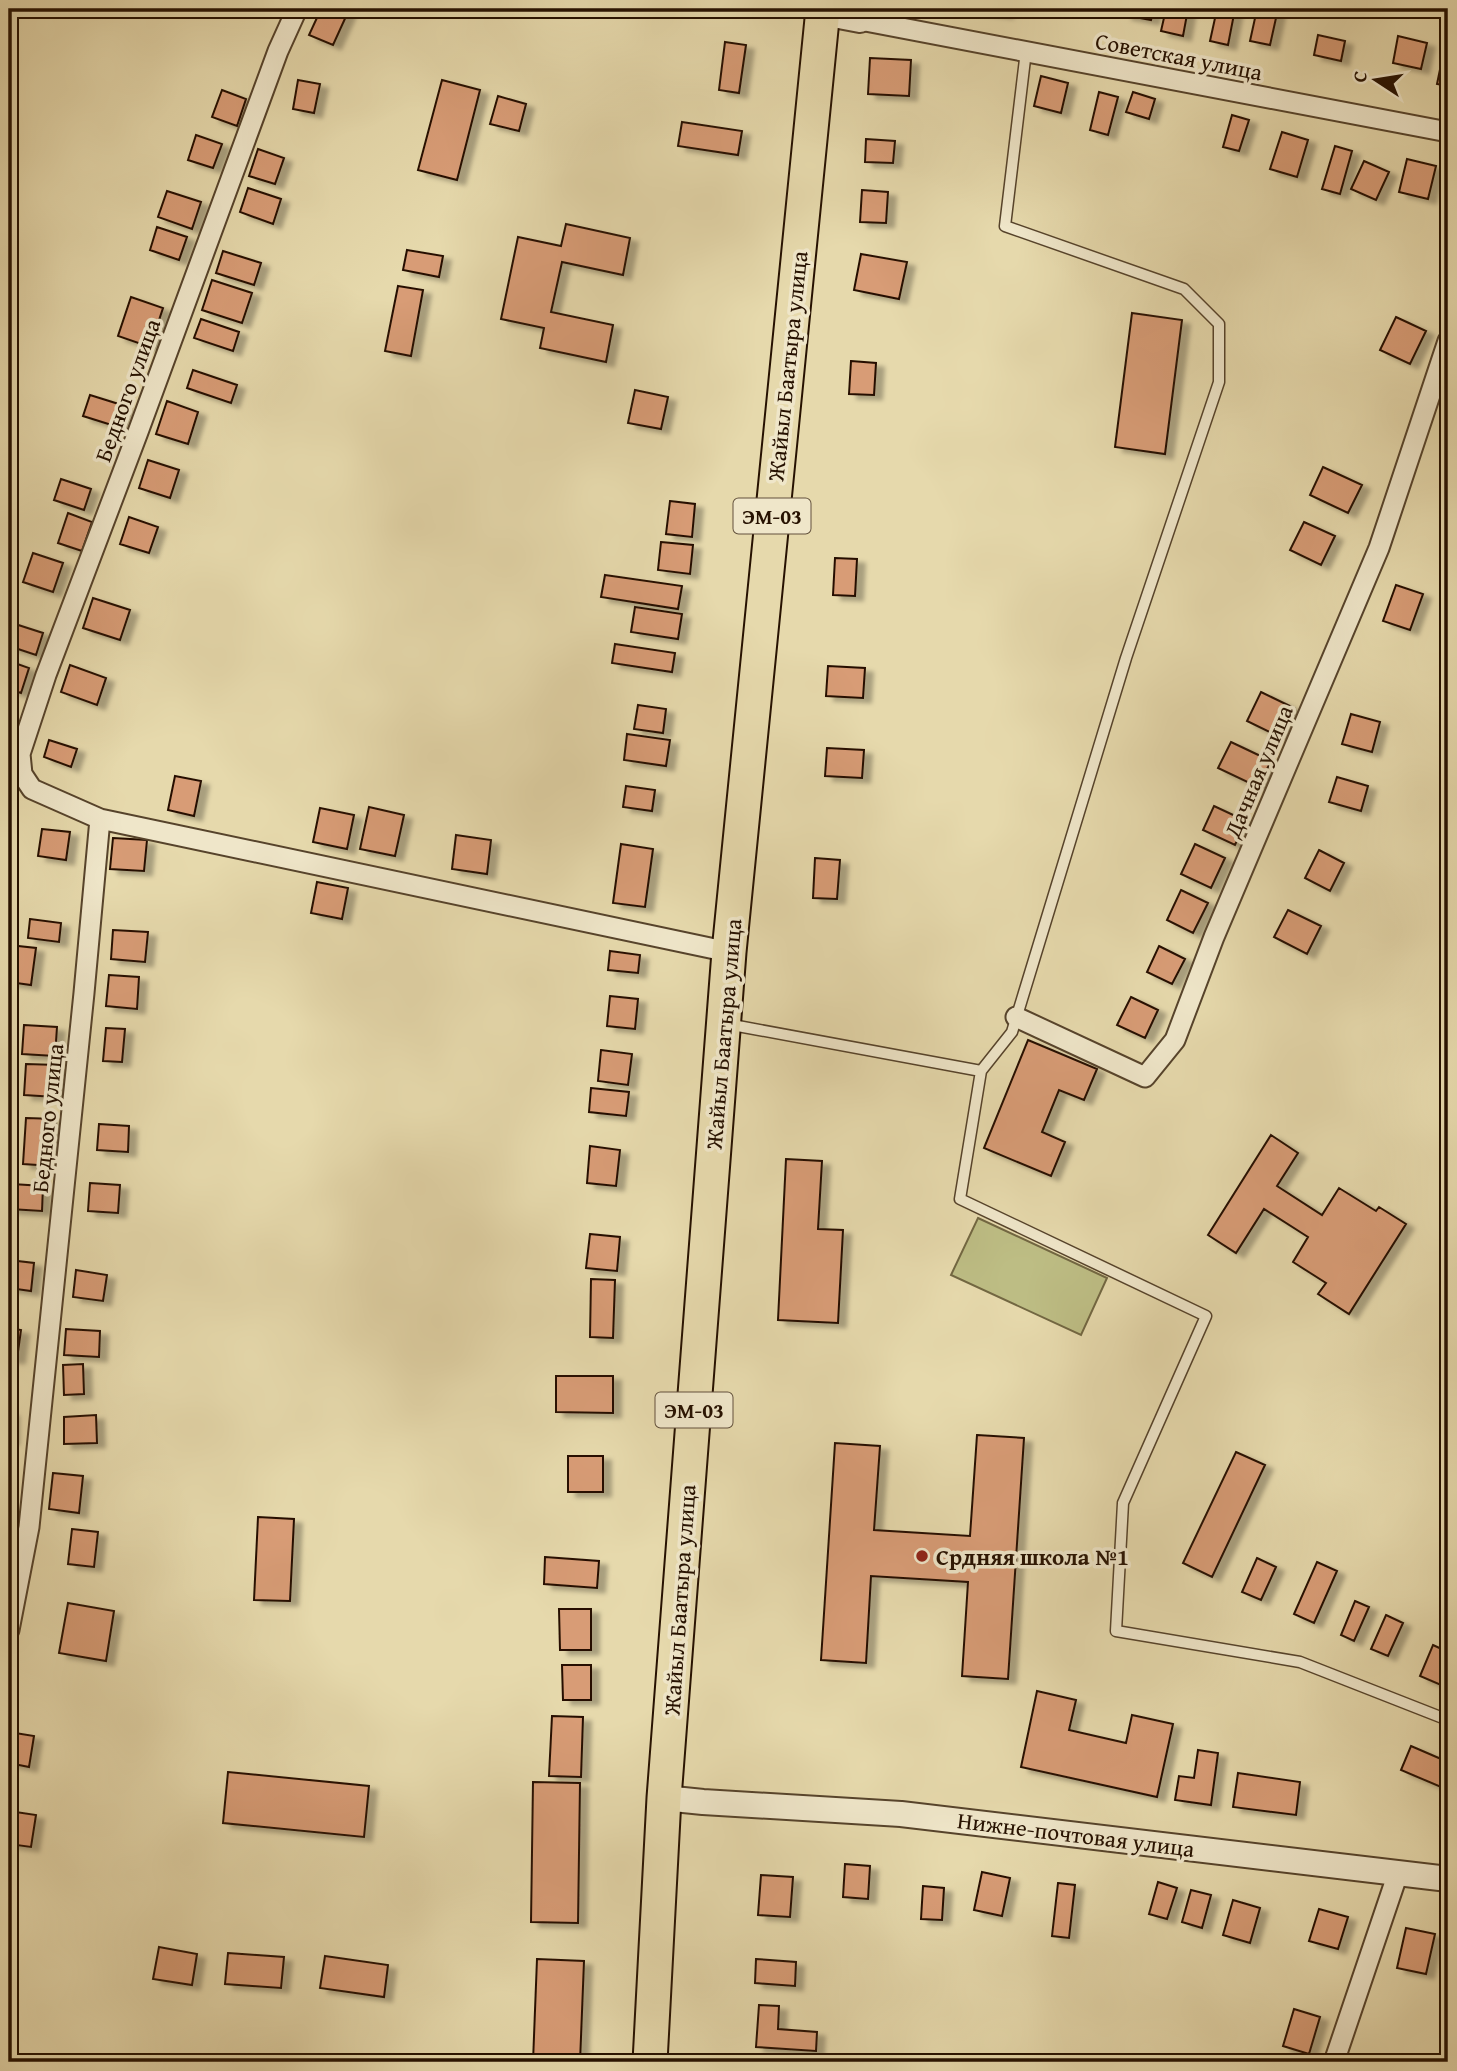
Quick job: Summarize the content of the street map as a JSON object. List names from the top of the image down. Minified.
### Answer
{"streets":{"highway":["Жайыл Баатыра улица","ЭМ-03"],"street":["Советская улица","Бедного улица","Дачная улица","Нижне-почтовая улица"]},"crossings":[["Жайыл Баатыра улица","Нижне-почтовая улица"]],"places":["Срдняя школа №1"],"north":"left"}
